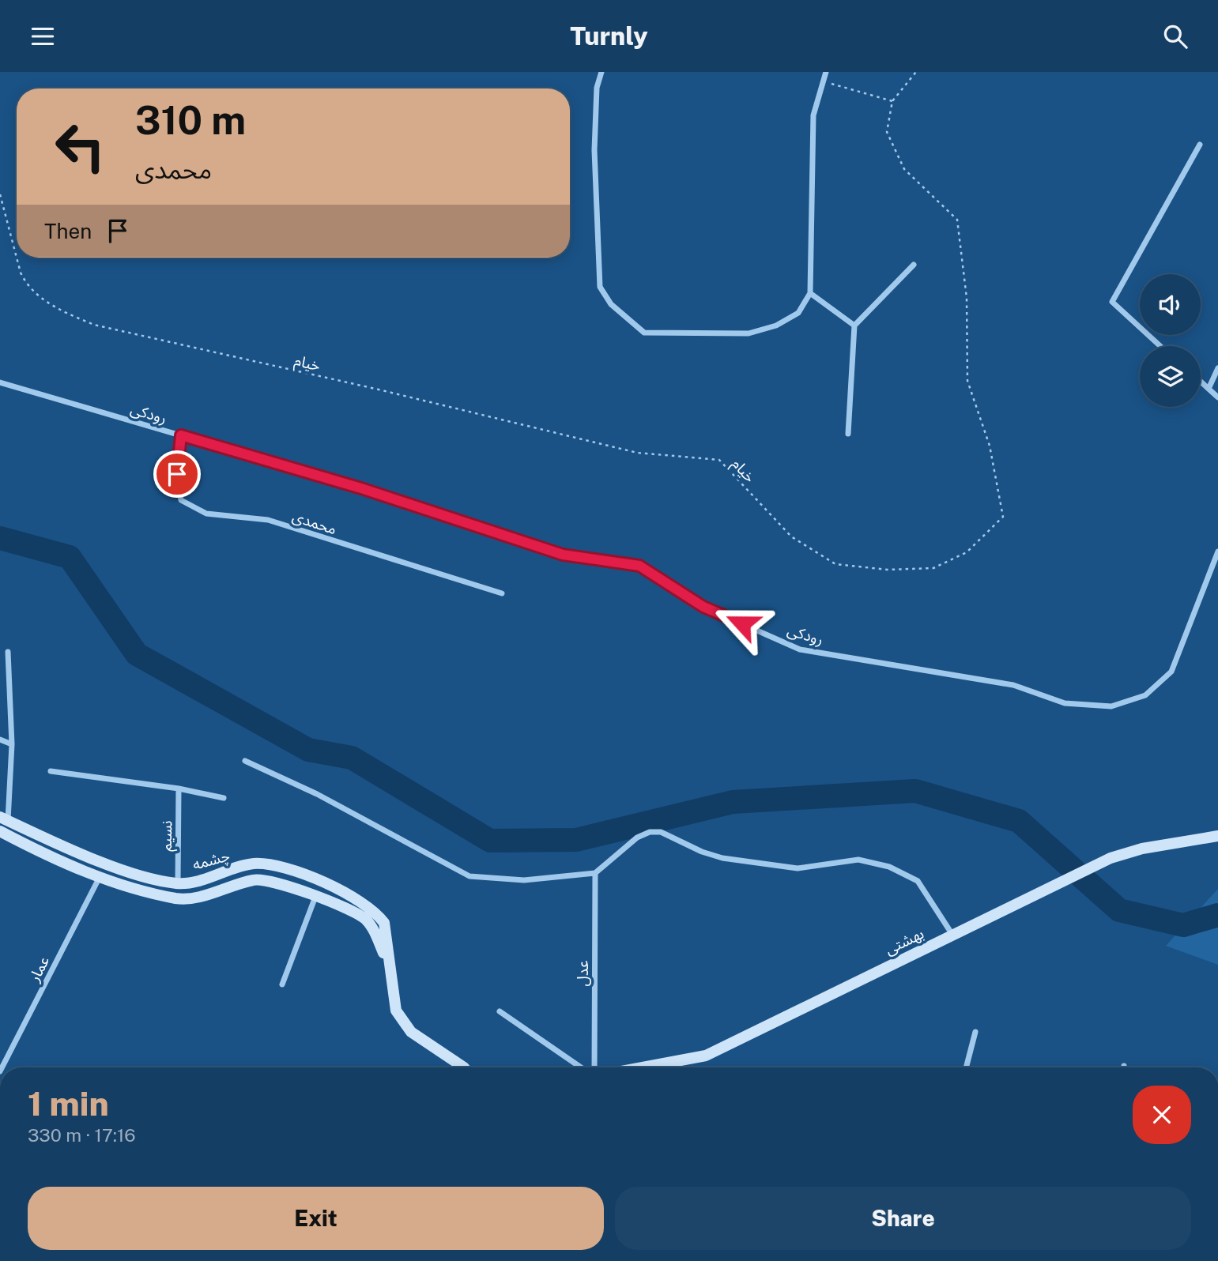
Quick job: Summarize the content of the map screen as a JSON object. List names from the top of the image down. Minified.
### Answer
{"streets":{"street":["رودکی","محمدی","نسیم","چشمه","بهشتی","عمار","عدل"],"path":["خیام"]},"crossings":[["رودکی","محمدی"],["نسیم","چشمه"],["چشمه","عمار"]],"page":{"header":"Turnly","turn":["310 m","محمدی"],"then":"Then","heading":["1 min","330 m · 17:16"],"buttons":["Exit","Share"]}}
